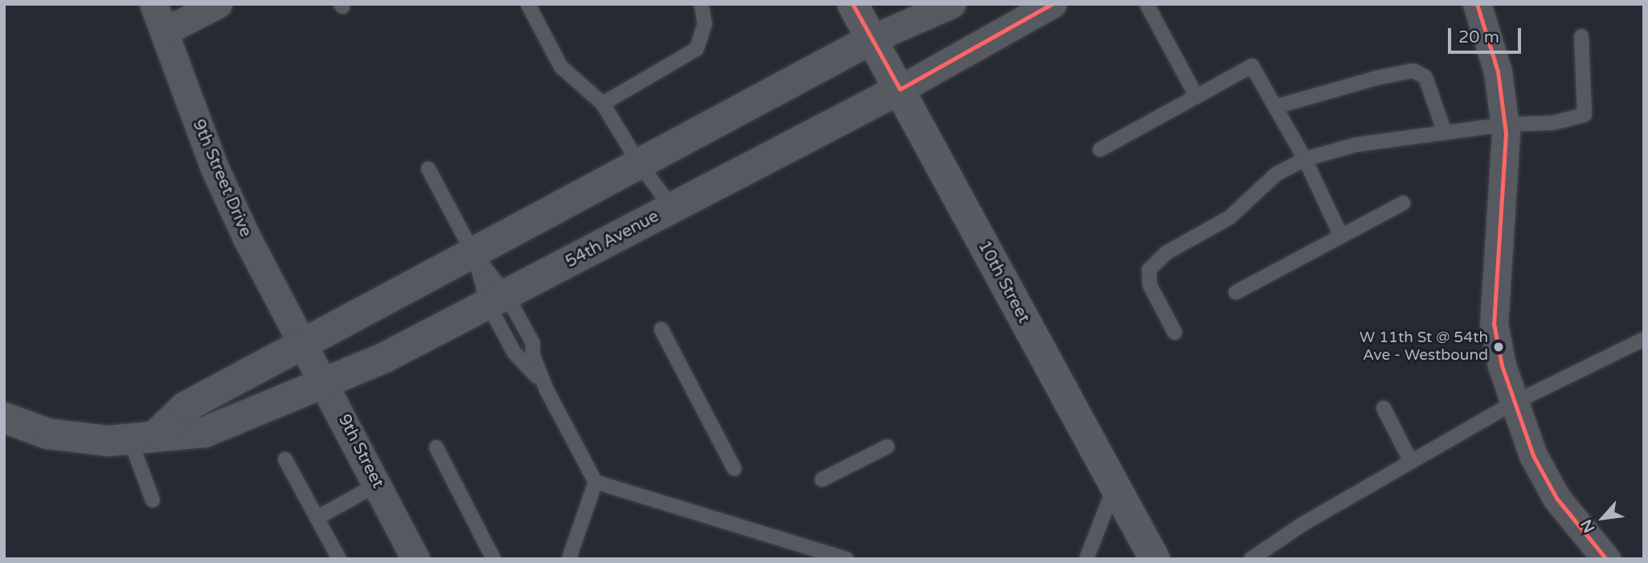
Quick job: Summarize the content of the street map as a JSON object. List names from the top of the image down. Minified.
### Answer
{"streets":{"main road":["10th Street"],"street":["9th Street Drive","54th Avenue","9th Street"]},"crossings":[["9th Street Drive","9th Street"],["54th Avenue","10th Street"],["54th Avenue","9th Street"]],"places":["W 11th St @ 54th Ave - Westbound"],"scale_bar":"20 m","north":"bottom left"}
